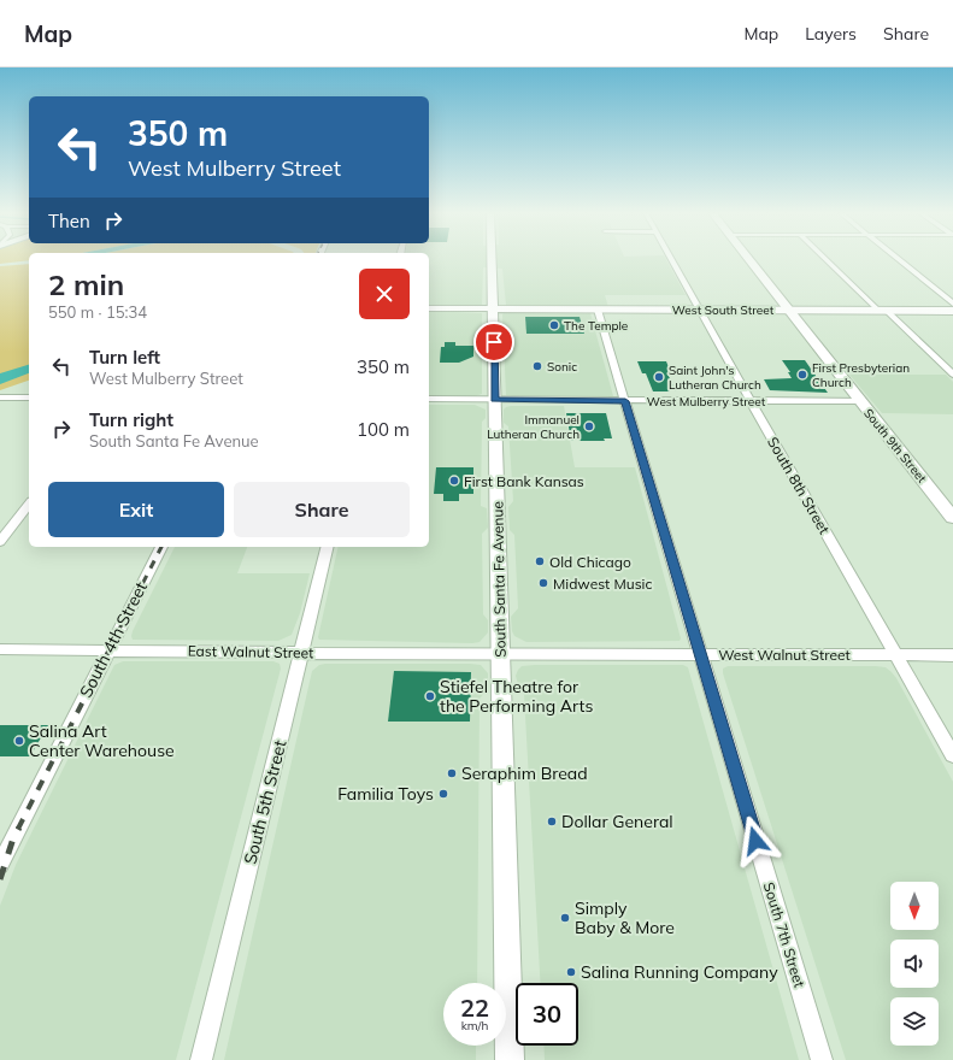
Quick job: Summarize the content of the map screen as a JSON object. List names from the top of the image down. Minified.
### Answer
{"streets":{"main road":["West South Street","South 9th Street","South Santa Fe Avenue"],"street":["West Mulberry Street","South 8th Street","South 4th Street","East Walnut Street","West Walnut Street","South 5th Street","South 7th Street"]},"crossings":[["West South Street","South 9th Street"],["West South Street","South 8th Street"],["West South Street","South Santa Fe Avenue"],["West South Street","South 7th Street"],["West Mulberry Street","South 9th Street"],["West Mulberry Street","South 8th Street"],["West Mulberry Street","South Santa Fe Avenue"],["West Mulberry Street","South 7th Street"],["South 8th Street","West Walnut Street"],["South Santa Fe Avenue","East Walnut Street"],["South Santa Fe Avenue","West Walnut Street"],["South 4th Street","East Walnut Street"],["East Walnut Street","West Walnut Street"],["East Walnut Street","South 5th Street"],["West Walnut Street","South 7th Street"]],"places":["The Temple","Sonic","First Presbyterian Church","Saint John's Lutheran Church","Immanuel Lutheran Church","First Bank Kansas","Old Chicago","Midwest Music","Stiefel Theatre for the Performing Arts","Salina Art Center Warehouse","Seraphim Bread","Familia Toys","Dollar General","Simply Baby & More","Salina Running Company"],"north":"bottom","page":{"header":"Map","nav":["Map","Layers","Share"],"turn":["350 m","West Mulberry Street"],"then":"Then","heading":["2 min","550 m · 15:34"],"list":[{"name":"Turn left","note":"West Mulberry Street","value":"350 m"},{"name":"Turn right","note":"South Santa Fe Avenue","value":"100 m"}],"buttons":["Exit","Share"],"speed":"22 km/h","limit":"30"}}
